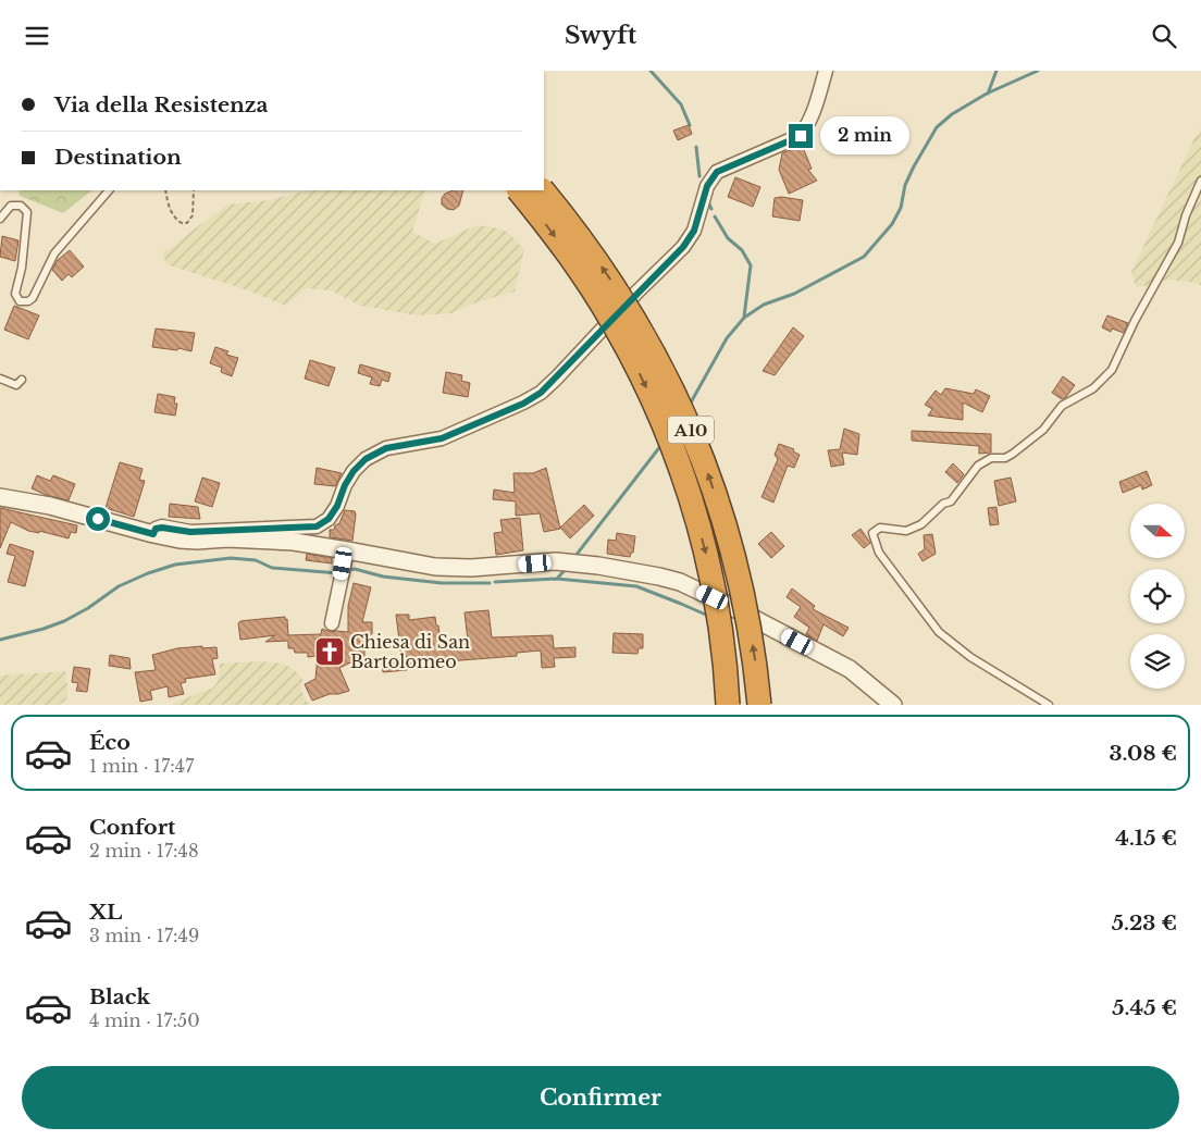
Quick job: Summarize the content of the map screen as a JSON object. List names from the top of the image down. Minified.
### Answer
{"streets":{"highway":["A10"]},"places":{"church":["Chiesa di San Bartolomeo"]},"north":"right","page":{"header":"Swyft","banner":["Via della Resistenza","Destination"],"bubble":"2 min","list":[{"name":"Éco","note":"1 min · 17:47","value":"3.08 €"},{"name":"Confort","note":"2 min · 17:48","value":"4.15 €"},{"name":"XL","note":"3 min · 17:49","value":"5.23 €"},{"name":"Black","note":"4 min · 17:50","value":"5.45 €"}],"buttons":"Confirmer"}}
